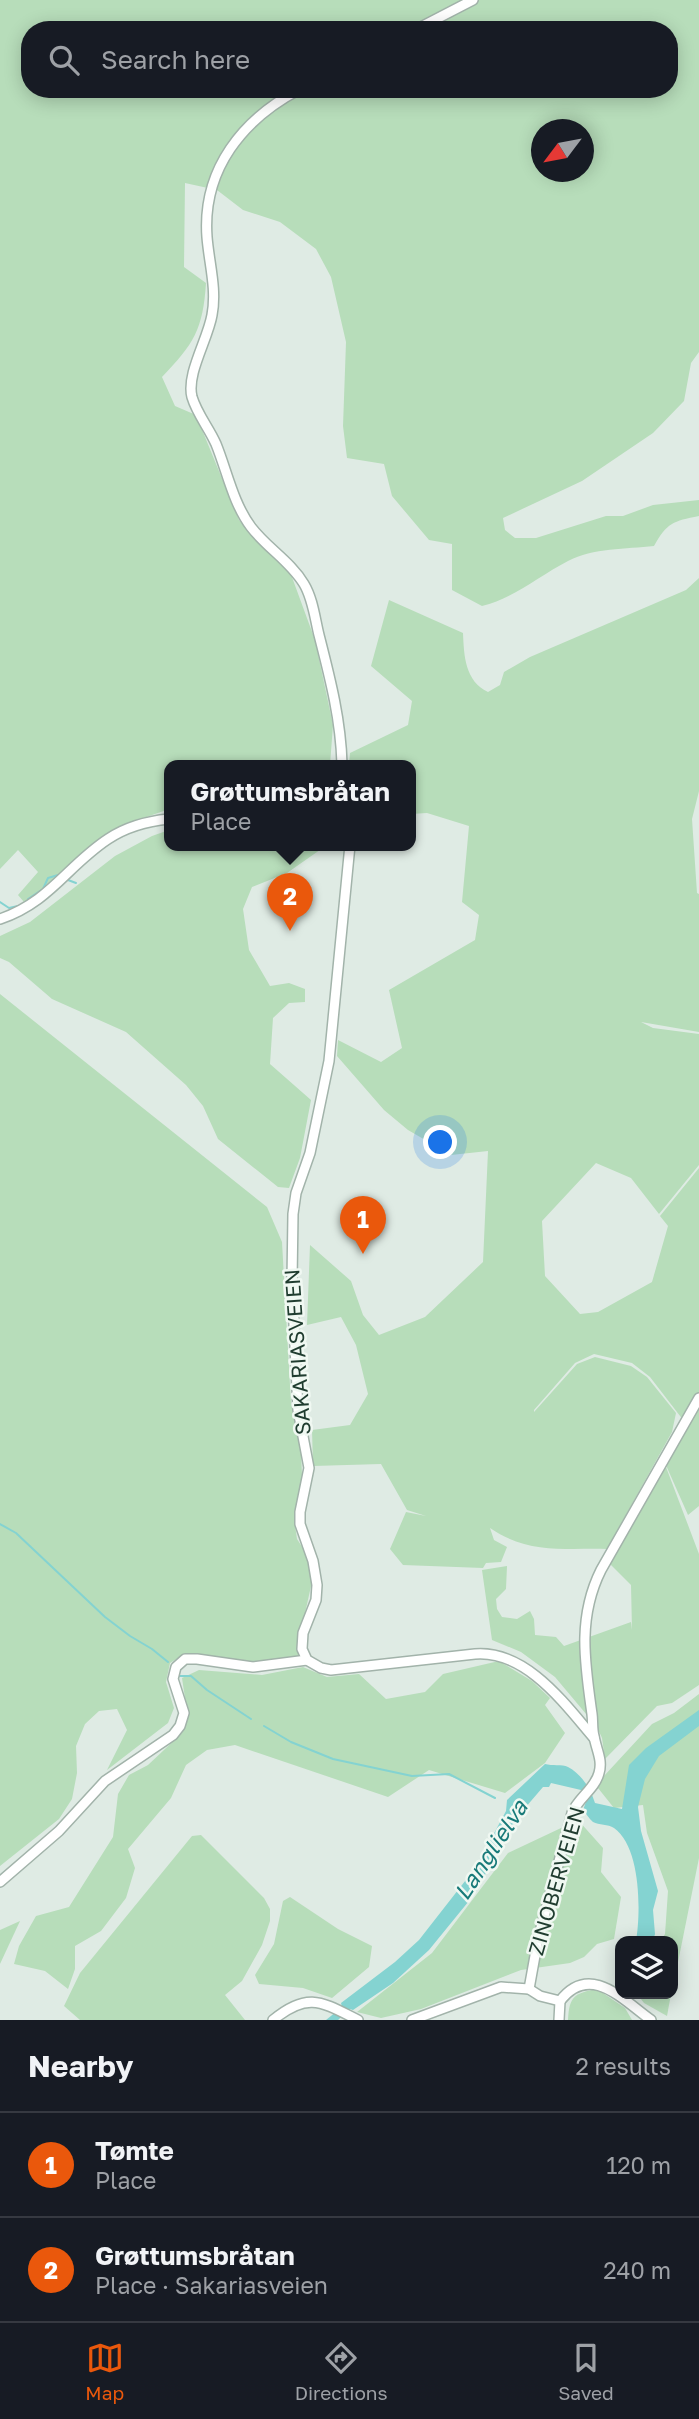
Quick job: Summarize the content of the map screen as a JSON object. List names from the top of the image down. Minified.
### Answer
{"streets":{"street":["SAKARIASVEIEN","ZINOBERVEIEN"]},"water":["Langlielva"],"north":"bottom left","page":{"search":"Search here","popup":["Grøttumsbråtan","Place"],"pins":["2","1"],"heading":["Nearby","2 results"],"list":[{"mark":"1","name":"Tømte","note":"Place","value":"120 m"},{"mark":"2","name":"Grøttumsbråtan","note":"Place · Sakariasveien","value":"240 m"}],"nav":["Map","Directions","Saved"]}}
